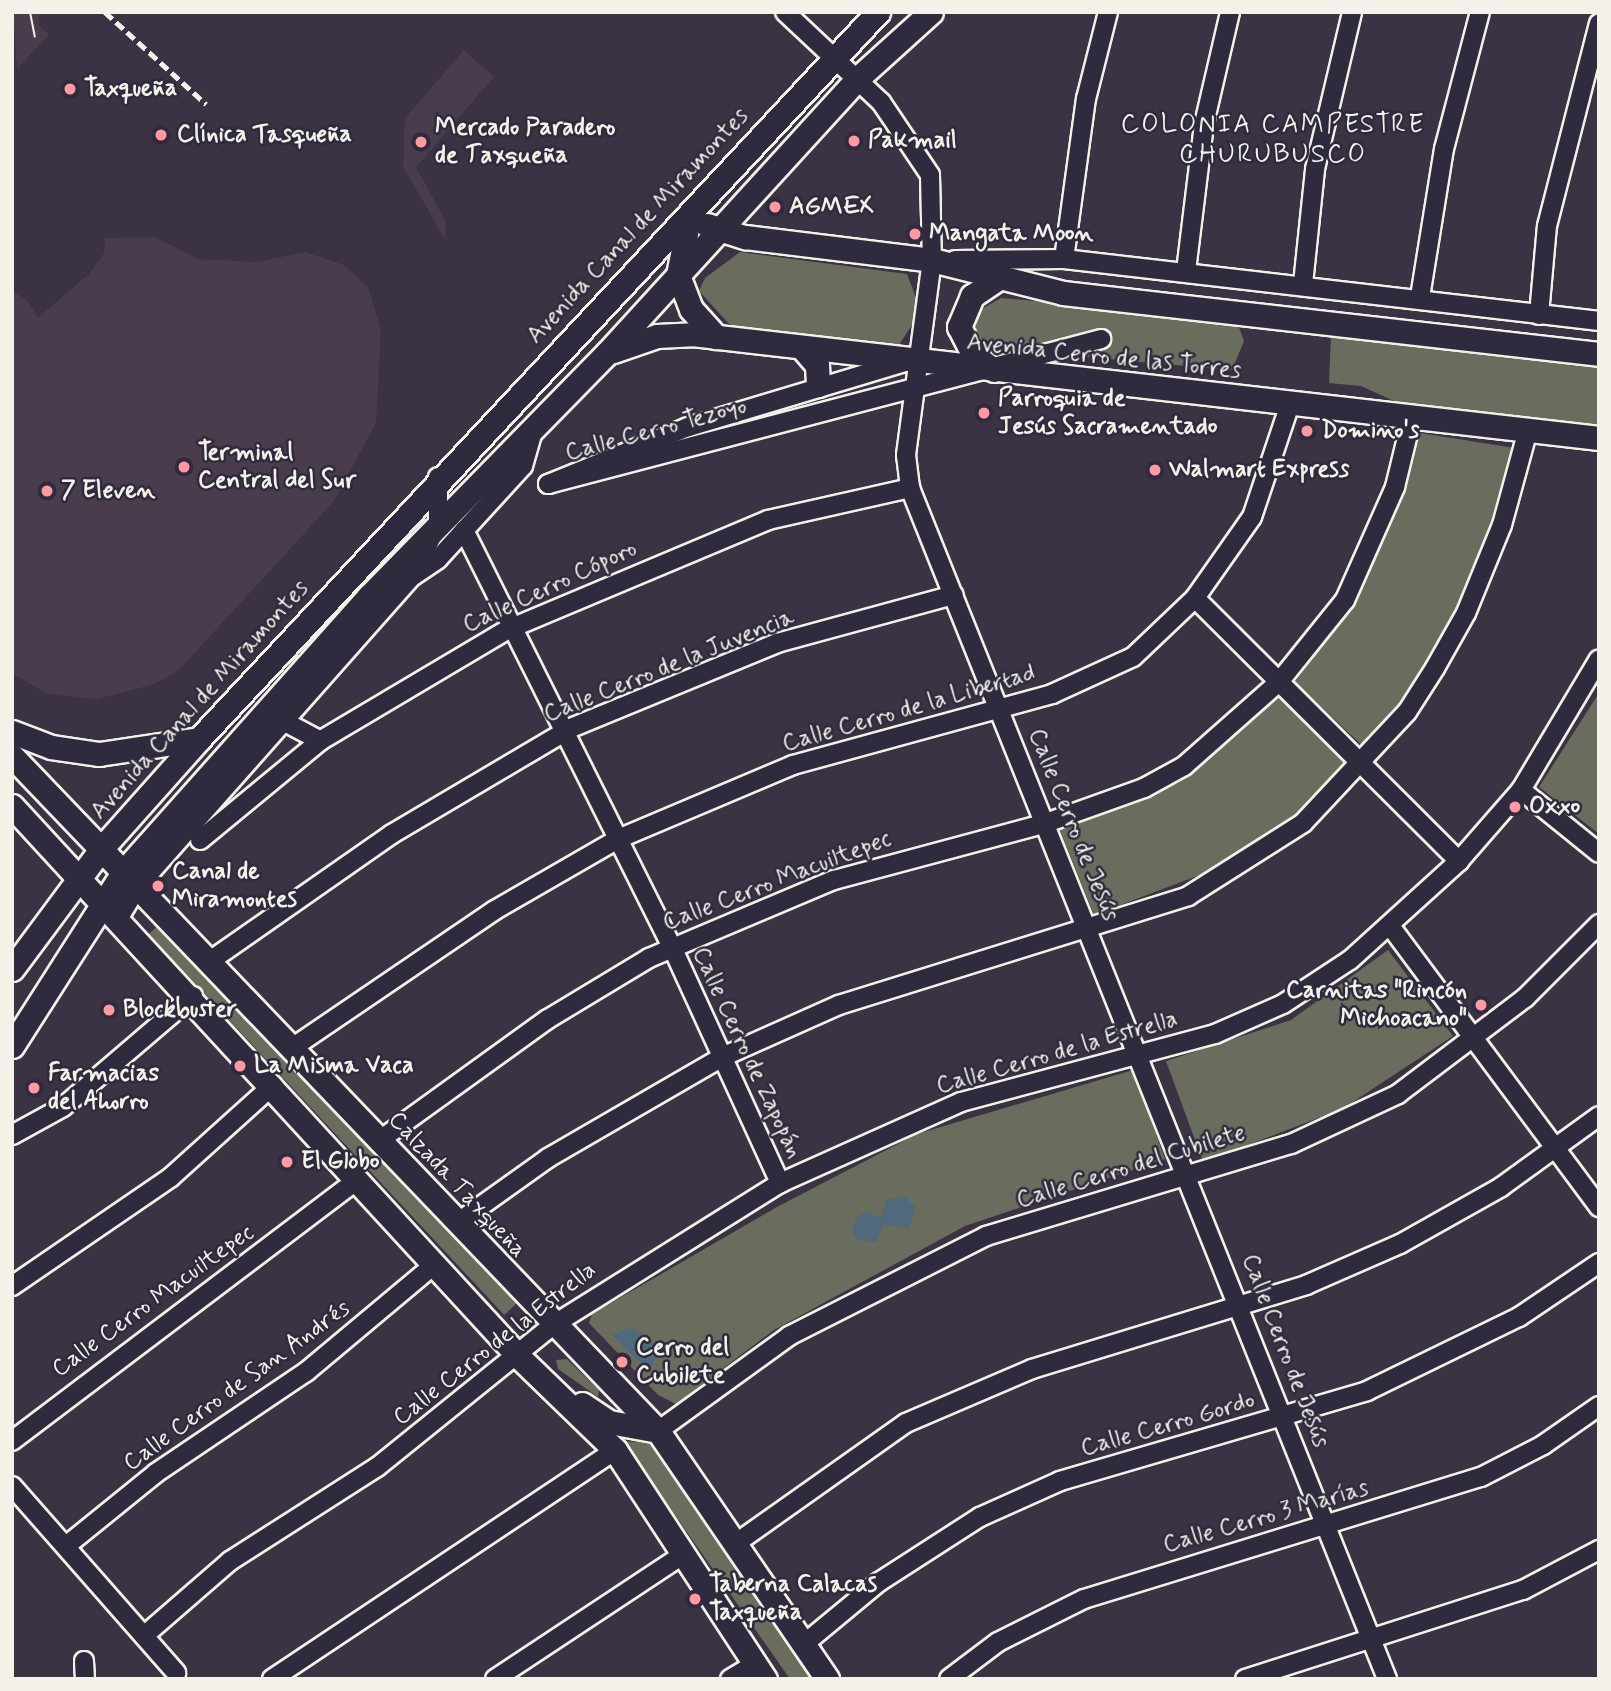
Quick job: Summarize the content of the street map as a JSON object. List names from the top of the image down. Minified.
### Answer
{"streets":{"main road":["Avenida Canal de Miramontes","Avenida Cerro de las Torres","Calzada Taxqueña"],"street":["Calle Cerro Tezoyo","Calle Cerro Cóporo","Calle Cerro de la Juvencia","Calle Cerro de la Libertad","Calle Cerro de Jesús","Calle Cerro Macuiltepec","Calle Cerro de Zapopán","Calle Cerro de la Estrella","Calle Cerro del Cubilete","Calle Cerro de San Andrés","Calle Cerro Gordo","Calle Cerro 3 Marías"]},"crossings":[["Avenida Canal de Miramontes","Calle Cerro de Jesús"],["Avenida Canal de Miramontes","Calzada Taxqueña"],["Avenida Cerro de las Torres","Calle Cerro Tezoyo"],["Avenida Cerro de las Torres","Calle Cerro de la Libertad"],["Avenida Cerro de las Torres","Calle Cerro de Jesús"],["Avenida Cerro de las Torres","Calle Cerro Macuiltepec"],["Calle Cerro Tezoyo","Calle Cerro de Jesús"],["Calle Cerro Cóporo","Calle Cerro de Jesús"],["Calle Cerro Cóporo","Calle Cerro de Zapopán"],["Calle Cerro de la Juvencia","Calle Cerro de Jesús"],["Calle Cerro de la Juvencia","Calle Cerro de Zapopán"],["Calle Cerro de la Juvencia","Calzada Taxqueña"],["Calle Cerro de la Libertad","Calle Cerro de Jesús"],["Calle Cerro de la Libertad","Calle Cerro de Zapopán"],["Calle Cerro de la Libertad","Calzada Taxqueña"],["Calle Cerro de Jesús","Calle Cerro Macuiltepec"],["Calle Cerro de Jesús","Calle Cerro de la Estrella"],["Calle Cerro de Jesús","Calle Cerro del Cubilete"],["Calle Cerro de Jesús","Calle Cerro Gordo"],["Calle Cerro de Jesús","Calle Cerro 3 Marías"],["Calle Cerro Macuiltepec","Calle Cerro de Zapopán"],["Calle Cerro Macuiltepec","Calzada Taxqueña"],["Calle Cerro de Zapopán","Calle Cerro de la Estrella"],["Calle Cerro de la Estrella","Calzada Taxqueña"],["Calle Cerro del Cubilete","Calzada Taxqueña"],["Calzada Taxqueña","Calle Cerro Gordo"]],"districts":["COLONIA CAMPESTRE CHURUBUSCO"],"places":["Taxqueña","Clínica Tasqueña","Pakmail","Mercado Paradero de Taxqueña","AGMEX","Mangata Moon","Parroquia de Jesús Sacramentado","Domino's","Terminal Central del Sur","Walmart Express","7 Eleven","Oxxo","Canal de Miramontes","Carnitas \"Rincón Michoacano\"","Blockbuster","La Misma Vaca","Farmacias del Ahorro","El Globo","Cerro del Cubilete","Taberna Calacas Taxqueña"]}
